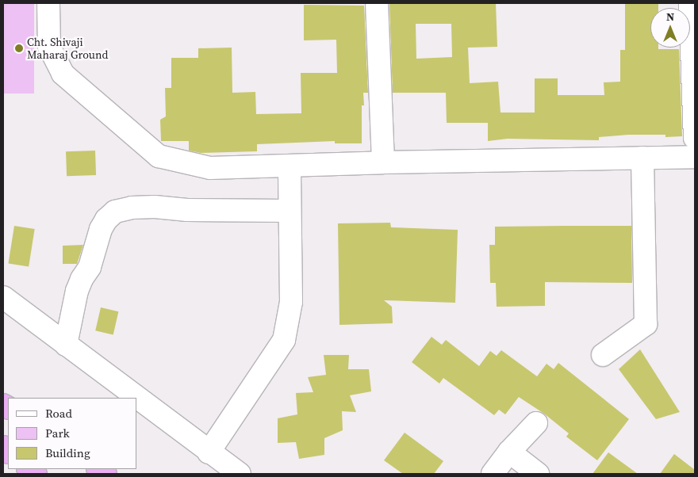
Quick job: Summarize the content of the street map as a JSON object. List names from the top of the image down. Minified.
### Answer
{"places":["Cht. Shivaji Maharaj Ground"],"legend":["Road","Park","Building"],"north":"top"}
